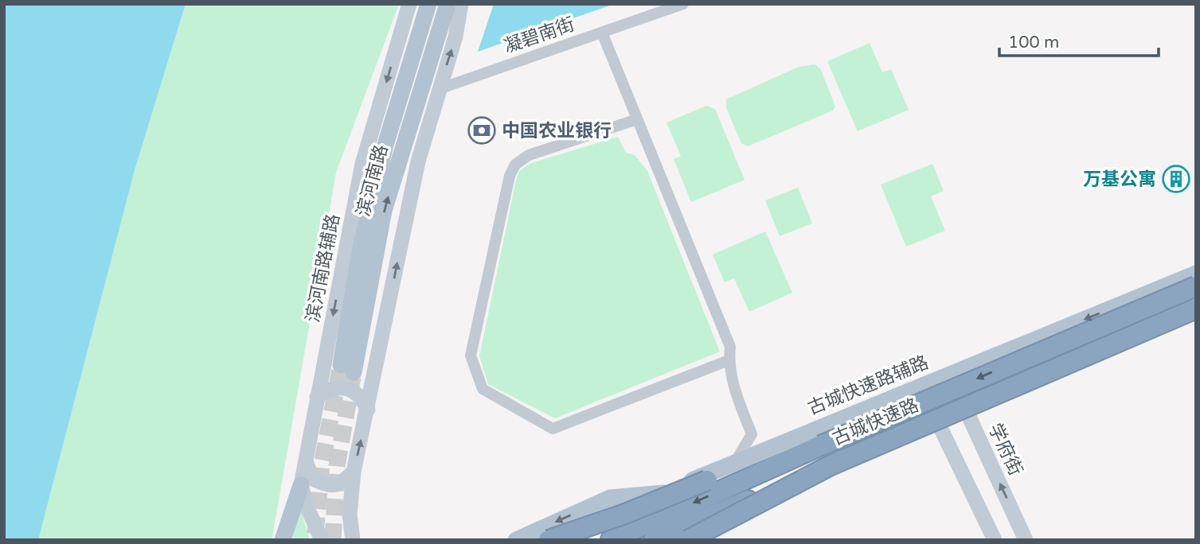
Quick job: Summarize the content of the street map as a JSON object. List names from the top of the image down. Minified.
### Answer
{"streets":{"highway":["古城快速路"],"main road":["滨河南路","滨河南路辅路","古城快速路辅路","学府街"],"street":["凝碧南街"]},"crossings":[["古城快速路辅路","学府街"]],"places":{"bank":["中国农业银行"],"building":["万基公寓"]},"scale_bar":"100 m"}
